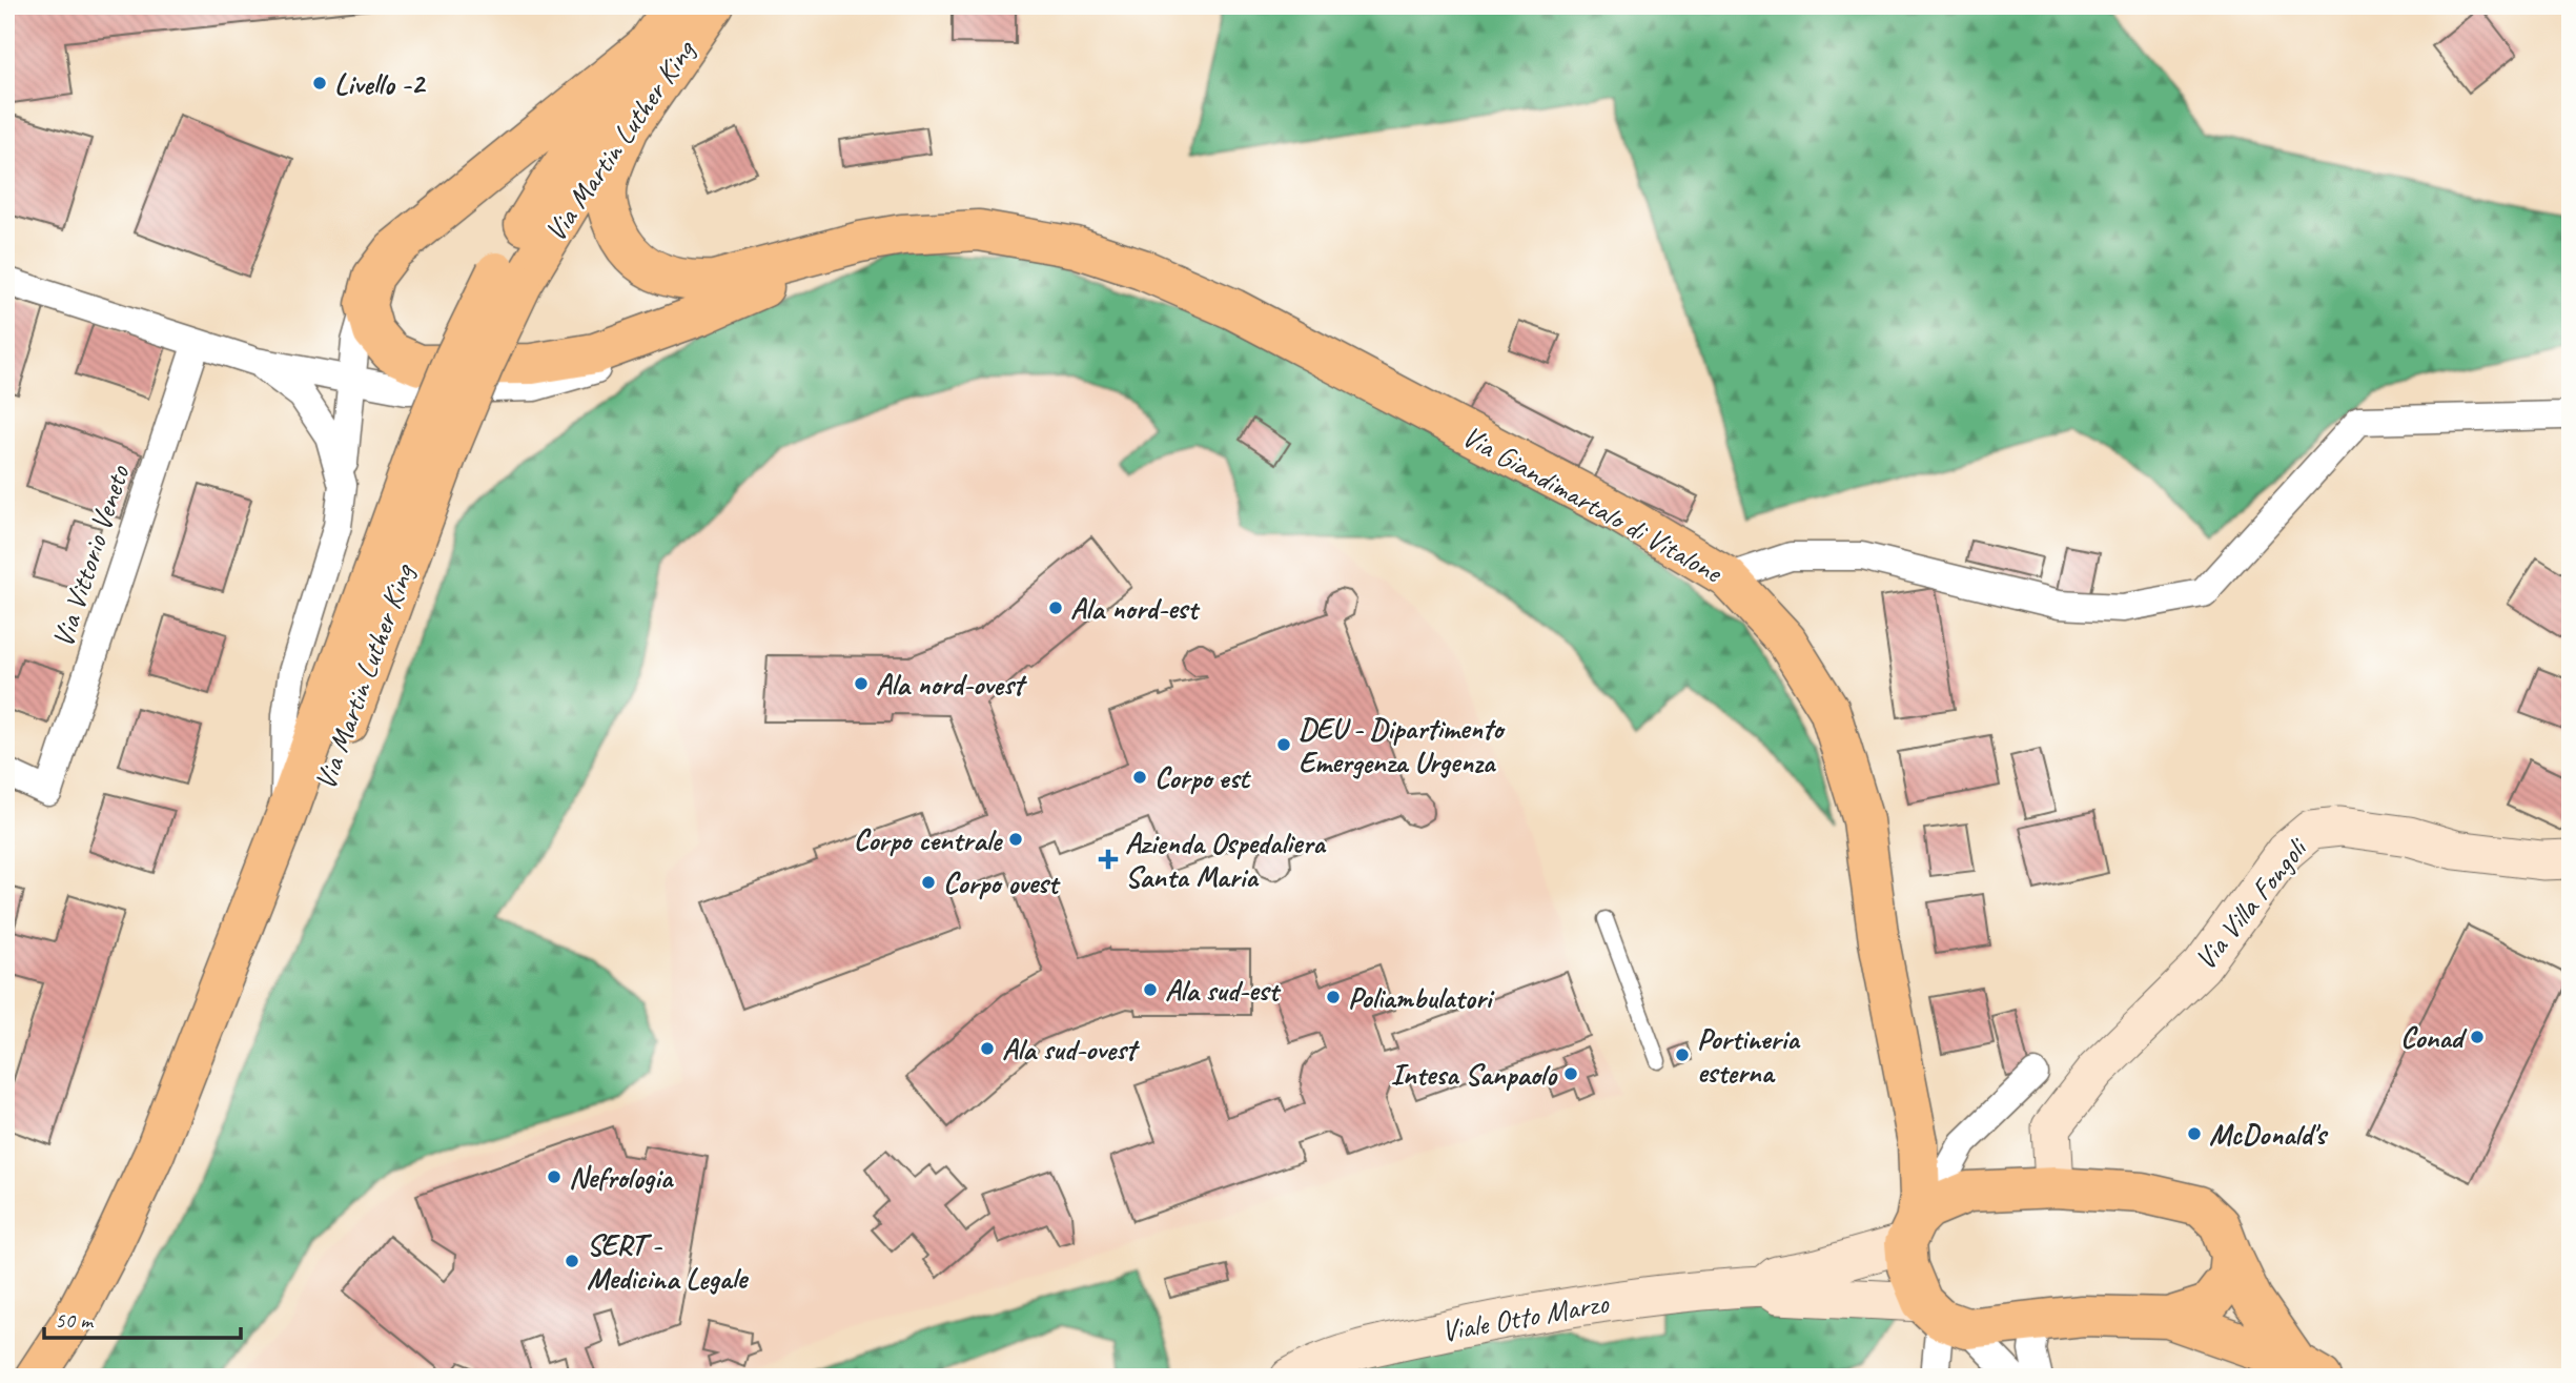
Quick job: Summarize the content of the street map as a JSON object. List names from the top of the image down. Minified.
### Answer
{"streets":{"main road":["Via Martin Luther King","Via Giandimartalo di Vitalone"],"street":["Via Vittorio Veneto","Via Villa Fongoli","Viale Otto Marzo"]},"crossings":[["Via Giandimartalo di Vitalone","Viale Otto Marzo"]],"places":{"other":["Livello -2","Ala nord-est","Ala nord-ovest","DEU - Dipartimento Emergenza Urgenza","Corpo est","Corpo centrale","Corpo ovest","Ala sud-est","Poliambulatori","Conad","Ala sud-ovest","Portineria esterna","Intesa Sanpaolo","McDonald's","Nefrologia","SERT - Medicina Legale"],"health":["Azienda Ospedaliera Santa Maria"]},"scale_bar":"50 m"}
